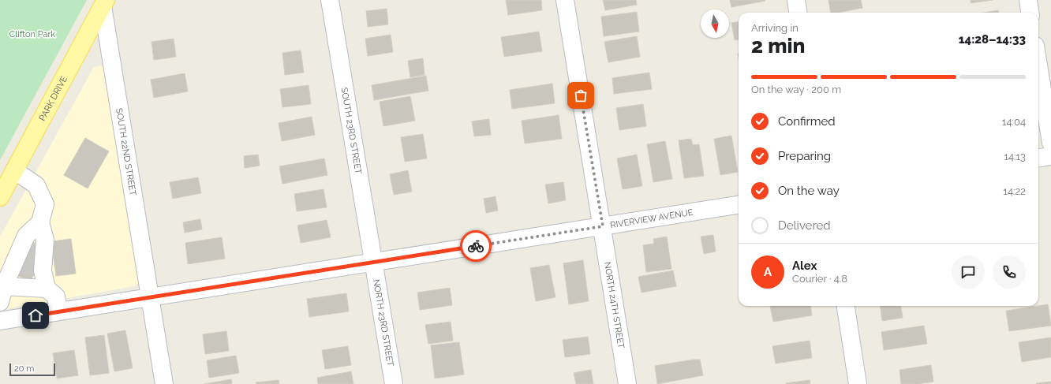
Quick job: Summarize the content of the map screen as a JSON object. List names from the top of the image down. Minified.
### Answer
{"streets":{"main road":["PARK DRIVE"],"street":["SOUTH 23RD STREET","SOUTH 22ND STREET","RIVERVIEW AVENUE","NORTH 24TH STREET","NORTH 23RD STREET"]},"crossings":[["PARK DRIVE","SOUTH 22ND STREET"],["SOUTH 23RD STREET","RIVERVIEW AVENUE"],["SOUTH 23RD STREET","NORTH 23RD STREET"],["SOUTH 22ND STREET","RIVERVIEW AVENUE"],["RIVERVIEW AVENUE","NORTH 24TH STREET"],["RIVERVIEW AVENUE","NORTH 23RD STREET"]],"parks":["Clifton Park"],"scale_bar":"20 m","north":"bottom","page":{"heading":["2 min","Arriving in","14:28–14:33"],"panel":["Alex","Courier · 4.8"],"bar":"On the way · 200 m","list":[["Confirmed","14:04"],["Preparing","14:13"],["On the way","14:22"],"Delivered"],"round":"A","scale":"20 m"}}
